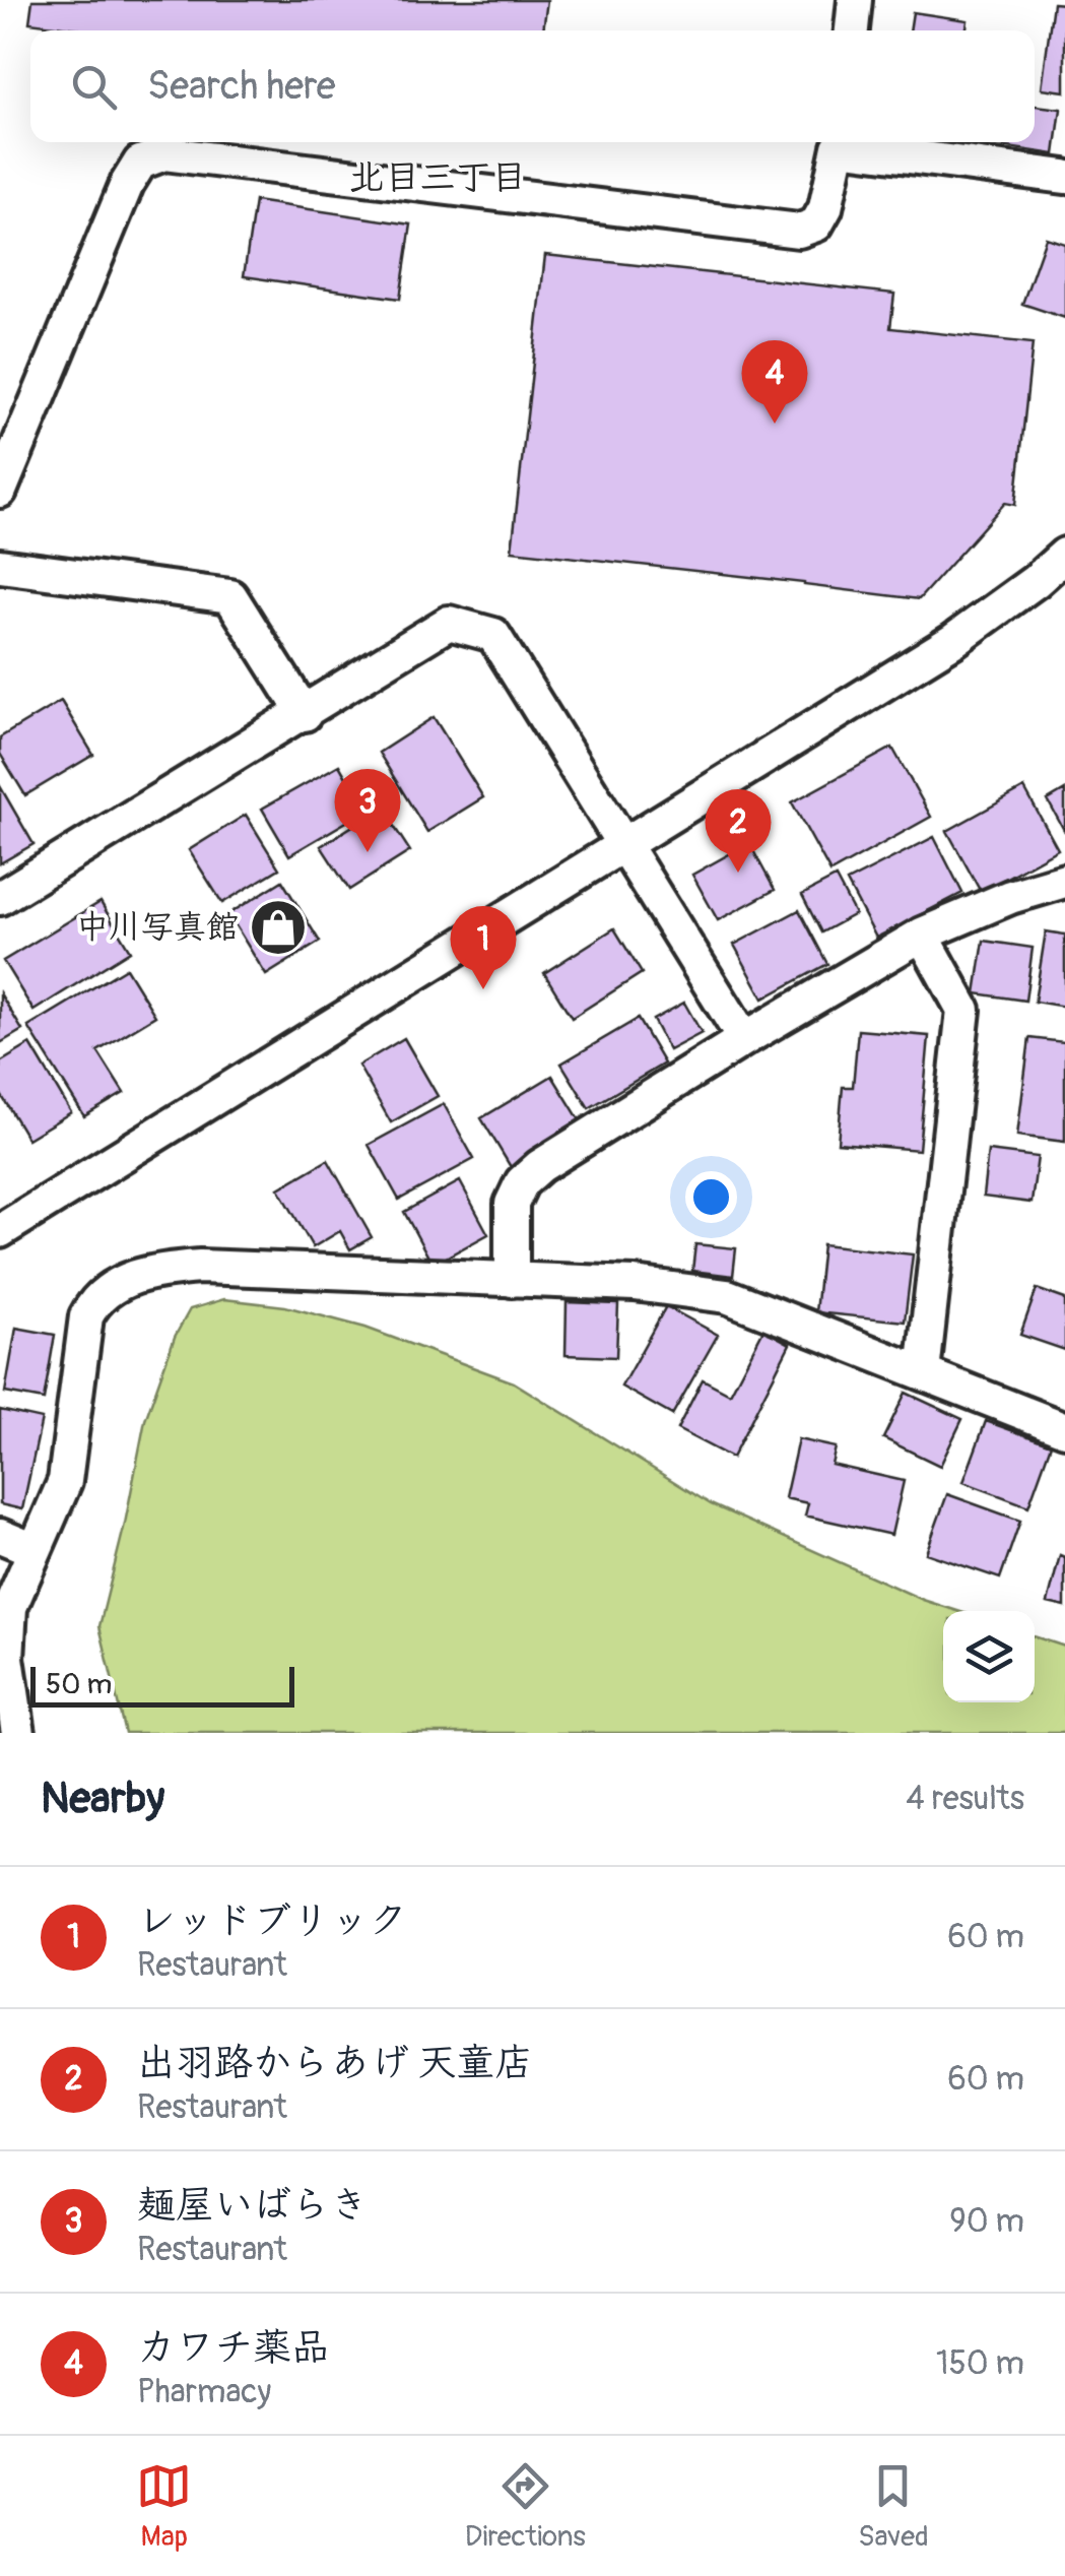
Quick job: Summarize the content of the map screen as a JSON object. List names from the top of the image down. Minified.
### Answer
{"districts":["北目三丁目"],"places":{"shop":["中川写真館"]},"scale_bar":"50 m","page":{"search":"Search here","pins":["4","3","2","1"],"scale":"50 m","heading":["Nearby","4 results"],"list":[{"mark":"1","name":"レッドブリック","note":"Restaurant","value":"60 m"},{"mark":"2","name":"出羽路からあげ 天童店","note":"Restaurant","value":"60 m"},{"mark":"3","name":"麺屋いばらき","note":"Restaurant","value":"90 m"},{"mark":"4","name":"カワチ薬品","note":"Pharmacy","value":"150 m"}],"nav":["Map","Directions","Saved"]}}
